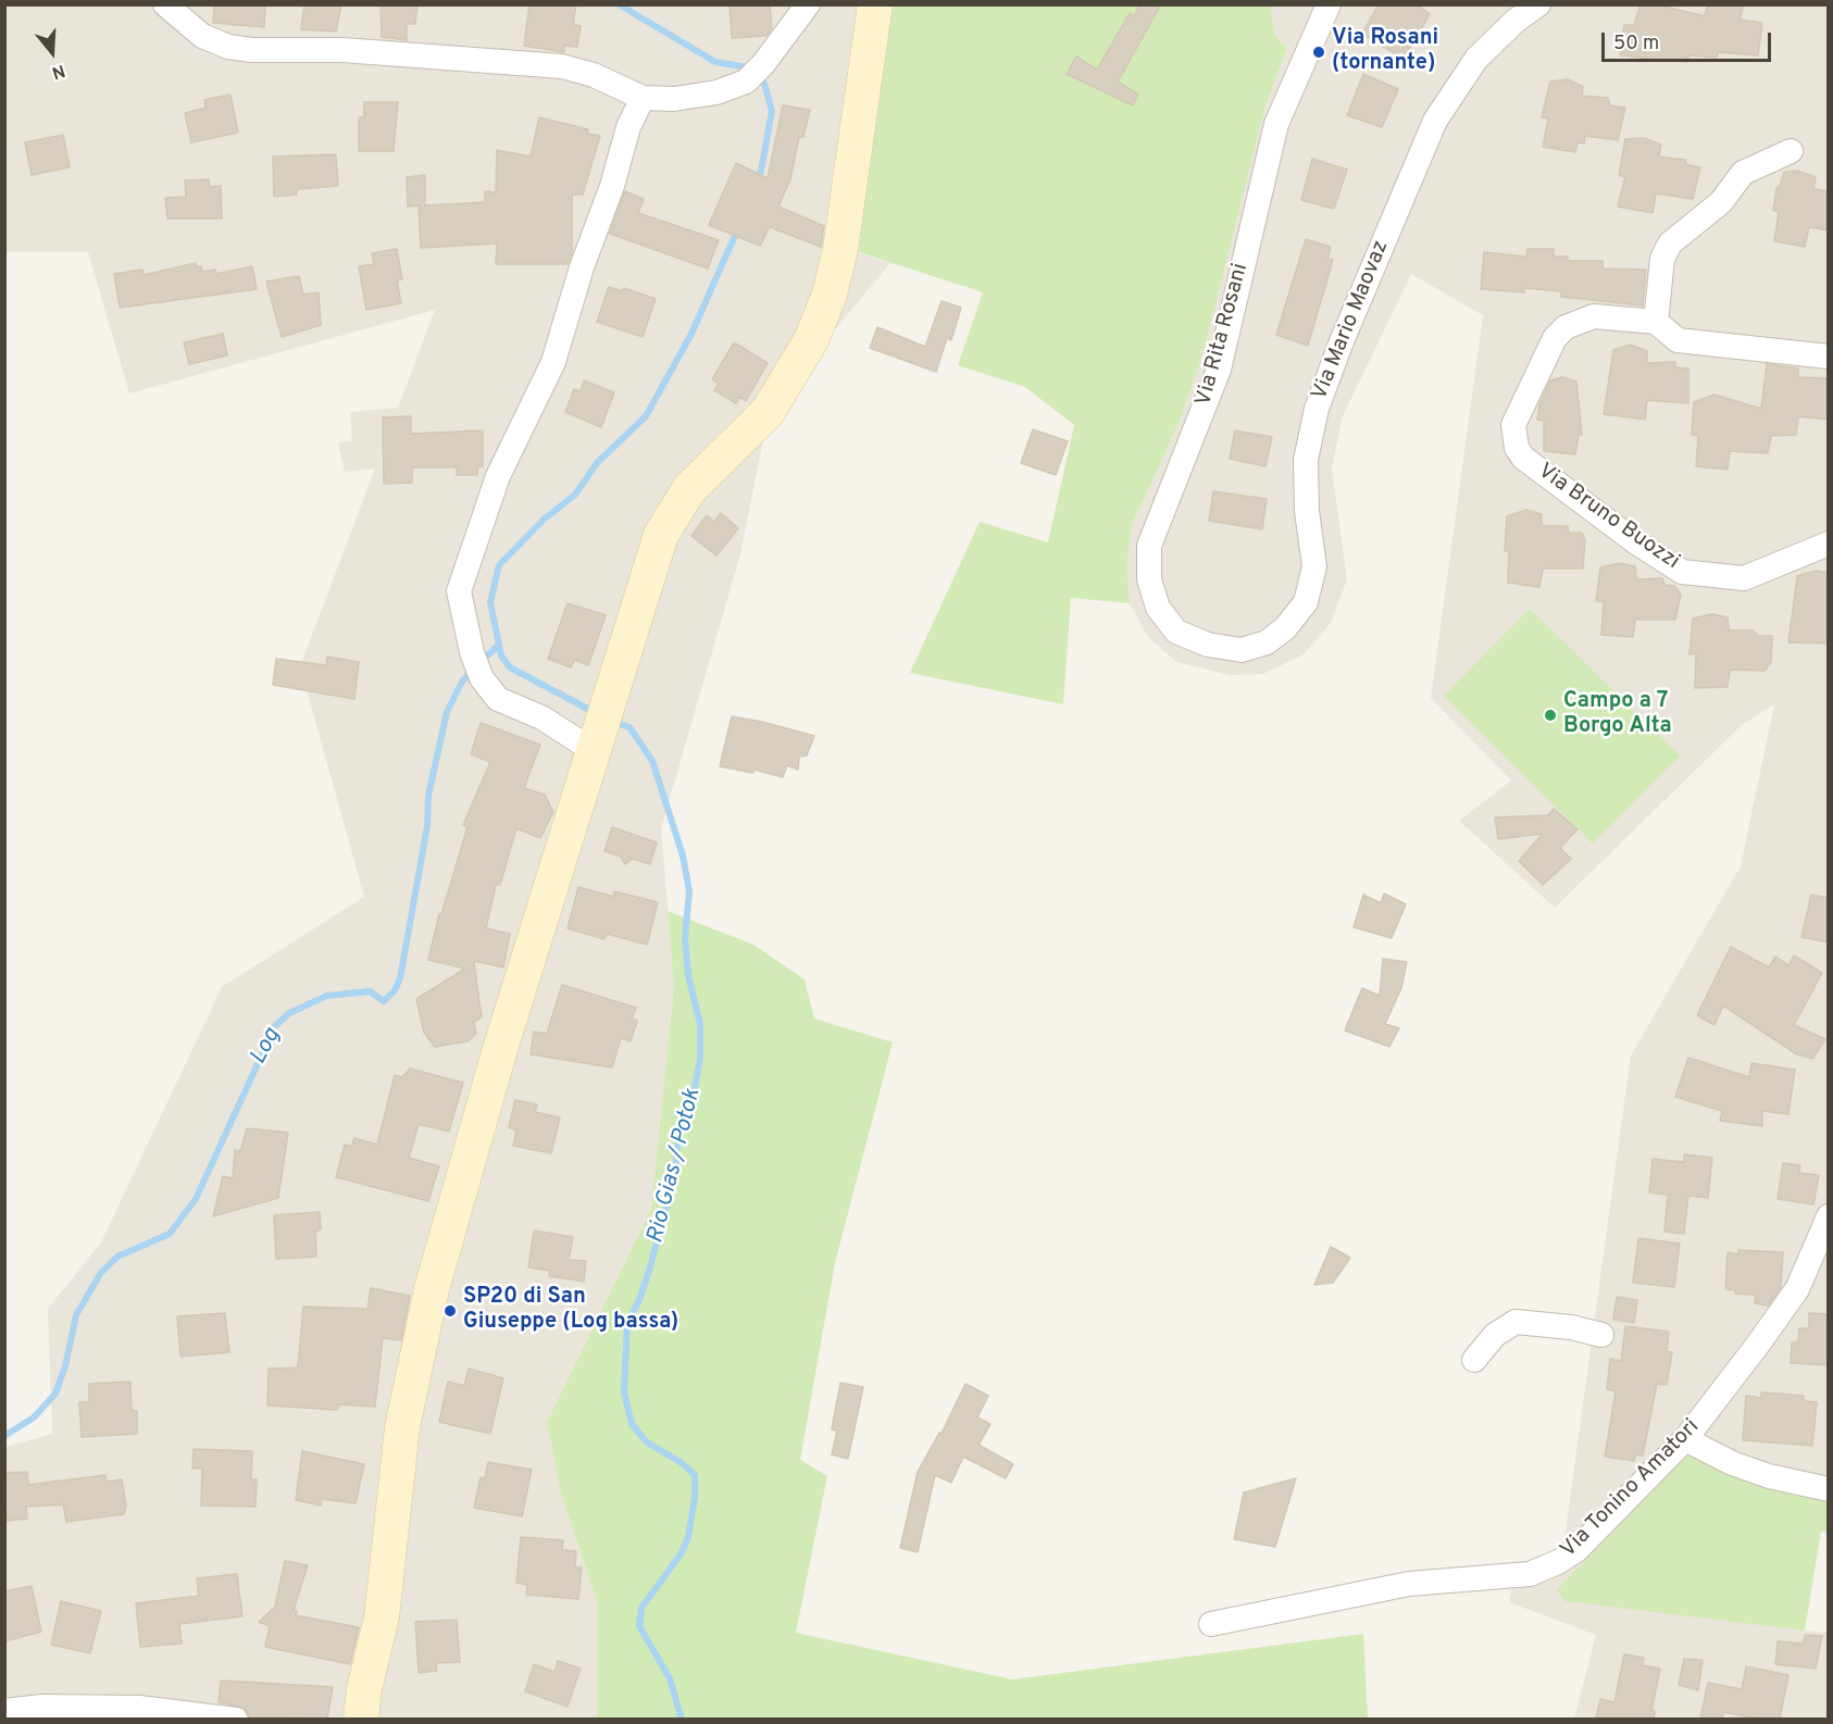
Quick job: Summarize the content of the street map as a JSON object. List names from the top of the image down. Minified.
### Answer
{"streets":{"street":["Via Mario Maovaz","Via Rita Rosani","Via Bruno Buozzi","Via Tonino Amatori"]},"crossings":[["Via Mario Maovaz","Via Rita Rosani"]],"water":["Log","Rio Gias / Potok"],"places":["Via Rosani (tornante)","Campo a 7 Borgo Alta","SP20 di San Giuseppe (Log bassa)"],"scale_bar":"50 m","north":"bottom"}
